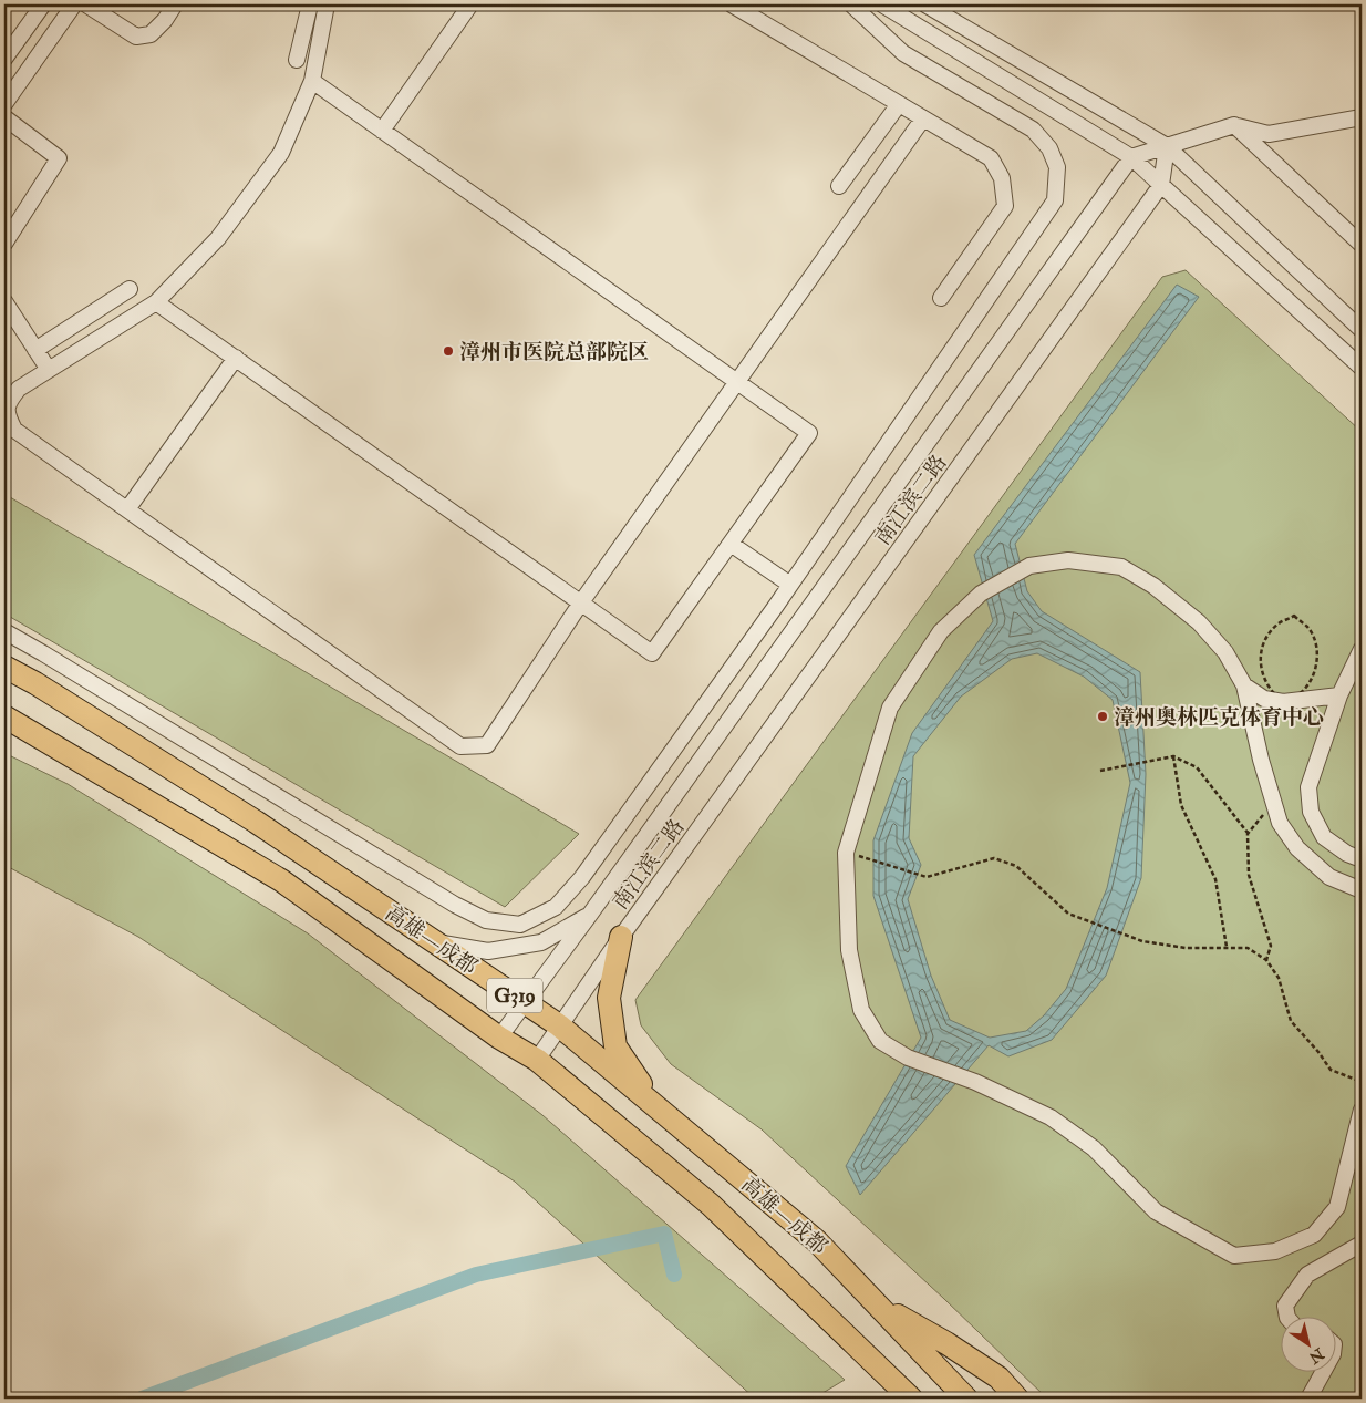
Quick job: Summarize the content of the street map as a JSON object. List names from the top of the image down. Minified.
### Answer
{"streets":{"highway":["高雄—成都","G319"],"street":["南江滨二路"]},"crossings":[["南江滨二路","高雄—成都"]],"places":["漳州市医院总部院区","漳州奥林匹克体育中心"],"north":"bottom right"}
